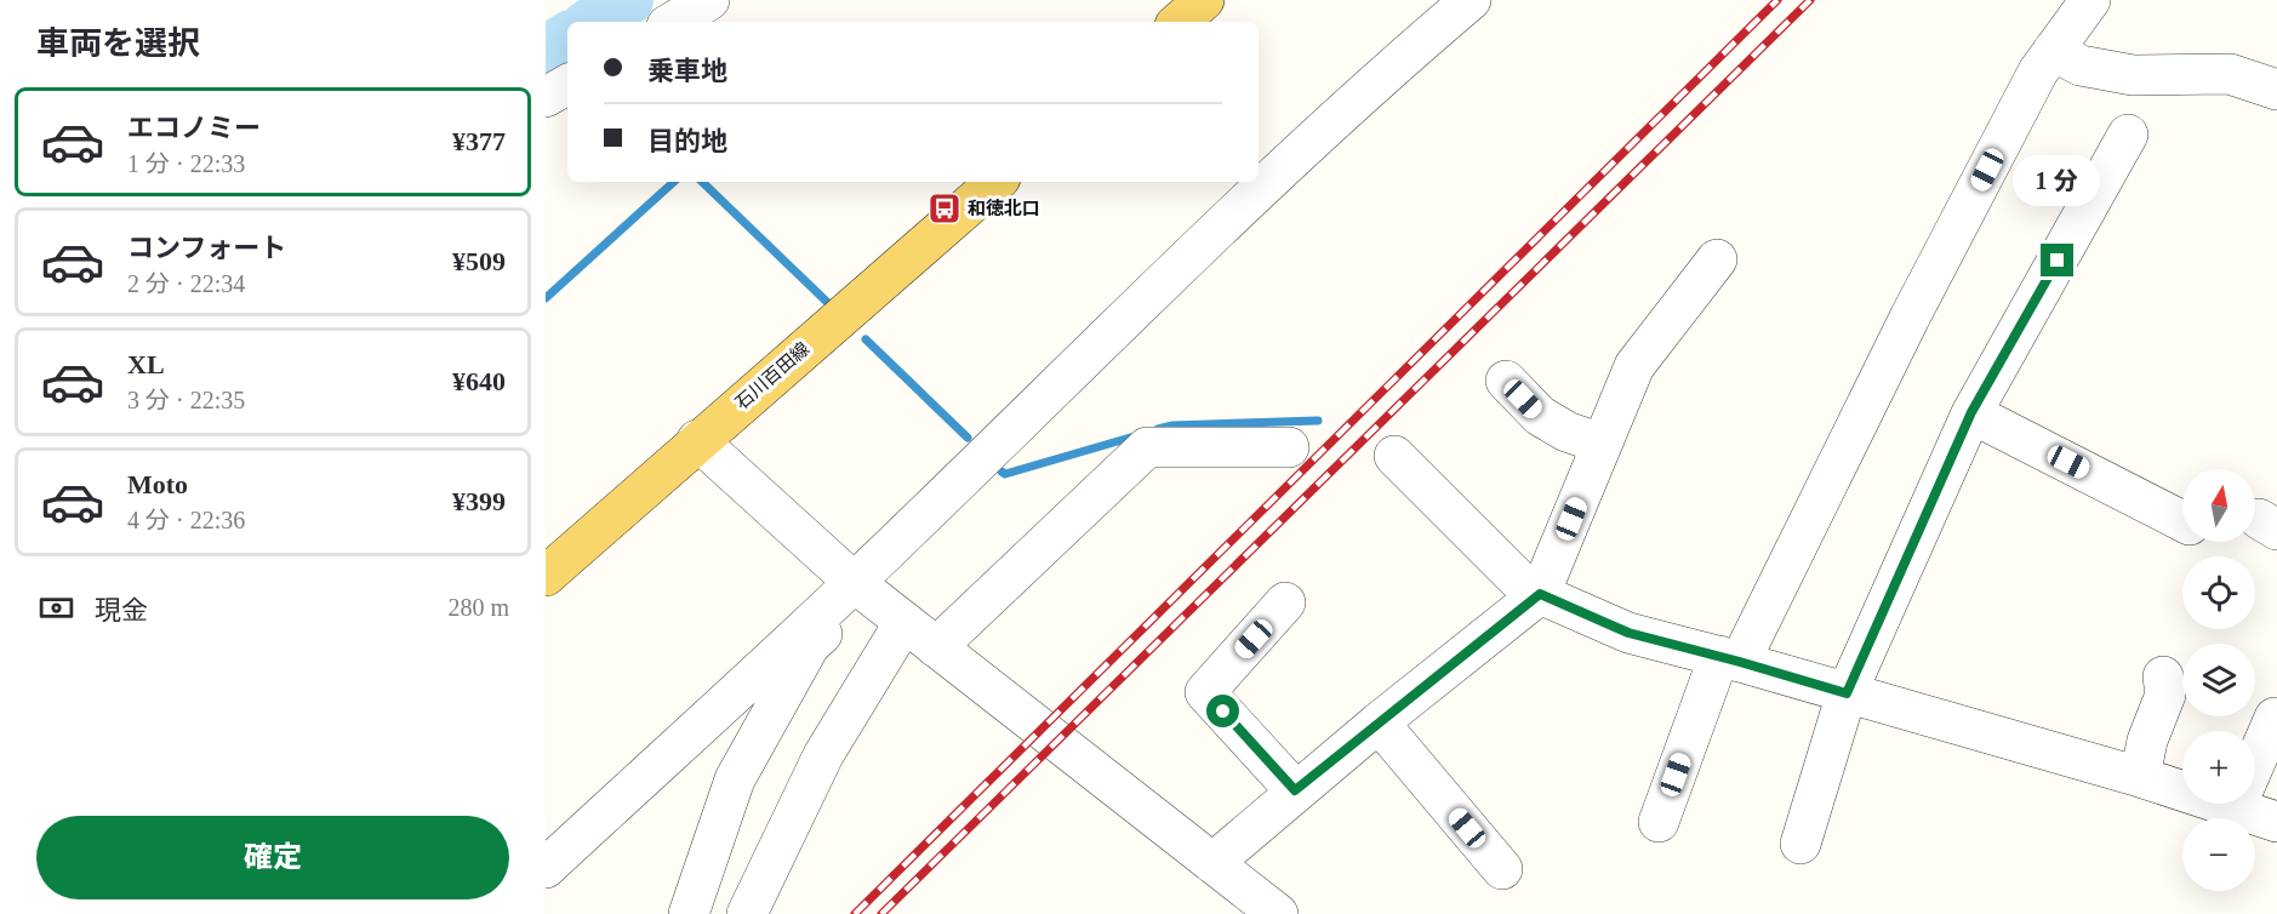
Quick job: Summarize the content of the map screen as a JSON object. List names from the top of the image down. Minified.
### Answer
{"streets":{"main road":["石川百田線"]},"places":{"bus stop":["和徳北口"]},"north":"top","page":{"heading":"車両を選択","banner":["乗車地","目的地"],"list":[{"name":"エコノミー","note":"1 分 · 22:33","value":"¥377"},{"name":"コンフォート","note":"2 分 · 22:34","value":"¥509"},{"name":"XL","note":"3 分 · 22:35","value":"¥640"},{"name":"Moto","note":"4 分 · 22:36","value":"¥399"}],"bubble":"1 分","map_buttons":["+","−"],"pay":["現金","280 m"],"buttons":"確定"}}
